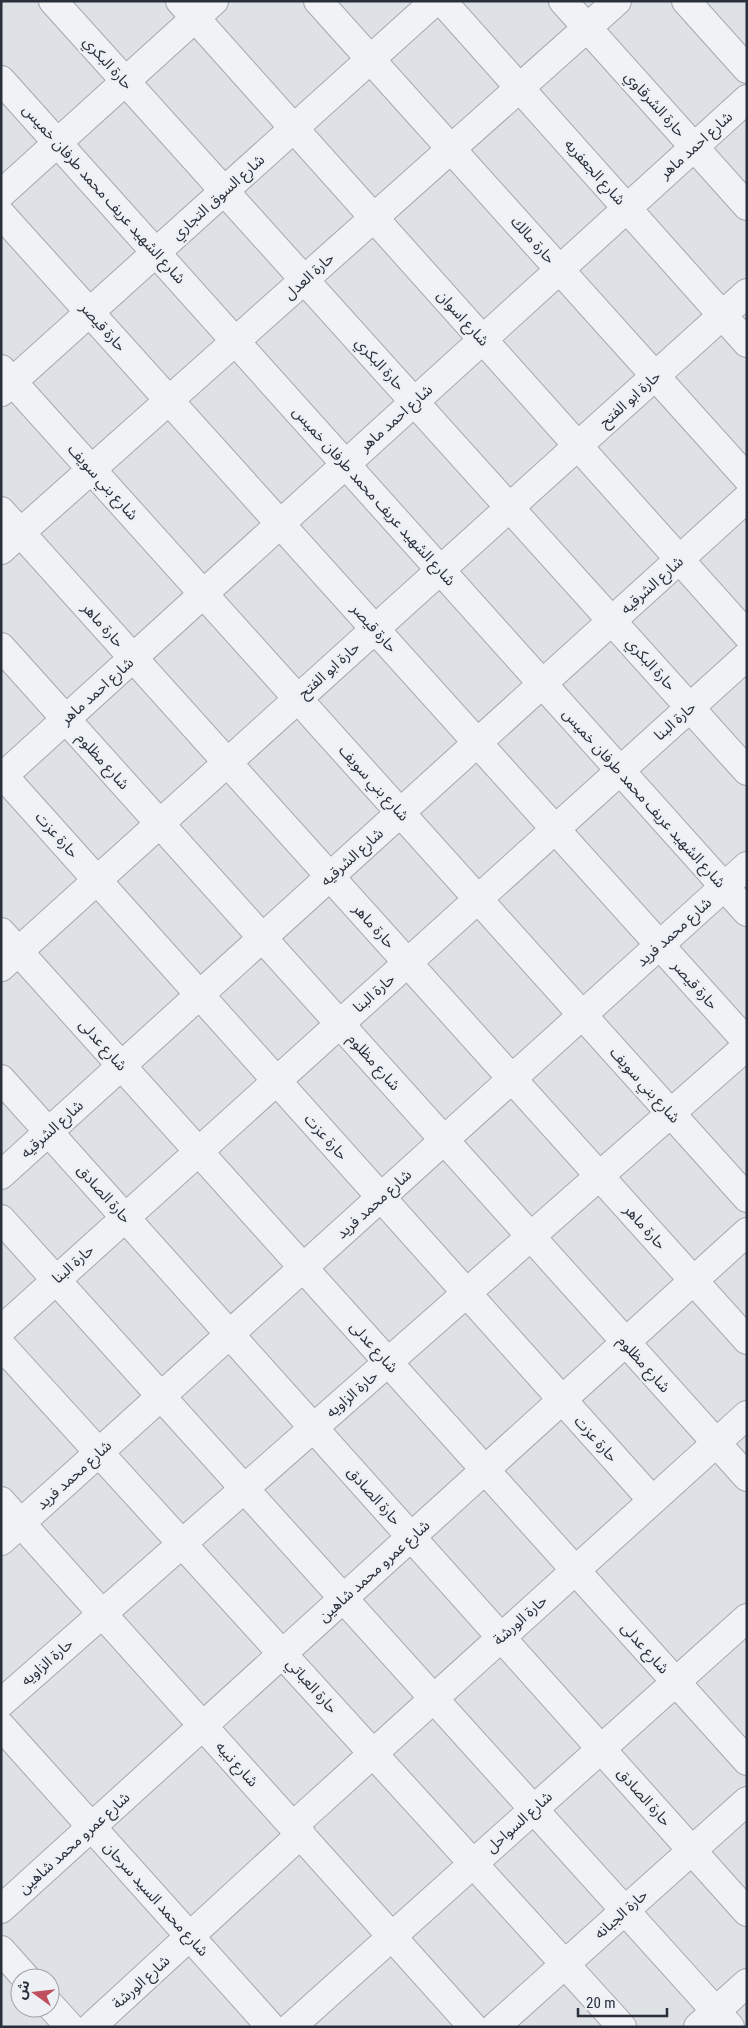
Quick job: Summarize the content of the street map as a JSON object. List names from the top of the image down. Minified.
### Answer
{"streets":{"street":["حارة البكري","حارة الشرقاوي","شارع احمد ماهر","شارع الجعفريه","شارع الشهيد عريف محمد طرفان خميس","شارع السوق التجاري","حارة مالك","حارة العدل","شارع اسوان","حارة قيصر","حارة ابو الفتح","شارع بني سويف","شارع الشرقيه","حارة ماهر","حارة البنا","شارع مظلوم","حارة عزت","شارع محمد فريد","شارع عدلى","حارة الصادق","حارة الزاويه","شارع عمرو محمد شاهين","حارة الورشة","حارة العباتي","شارع نبيه","شارع السواحل","شارع محمد السيد سرحان","حارة الجبانه","شارع الورشة"]},"crossings":[["حارة البكري","شارع احمد ماهر"],["حارة البكري","شارع السوق التجاري"],["حارة البكري","حارة العدل"],["حارة البكري","حارة ابو الفتح"],["حارة البكري","شارع الشرقيه"],["حارة البكري","حارة البنا"],["حارة الشرقاوي","شارع احمد ماهر"],["حارة الشرقاوي","حارة العدل"],["شارع احمد ماهر","شارع الجعفريه"],["شارع احمد ماهر","شارع الشهيد عريف محمد طرفان خميس"],["شارع احمد ماهر","حارة مالك"],["شارع احمد ماهر","شارع اسوان"],["شارع احمد ماهر","حارة قيصر"],["شارع احمد ماهر","شارع بني سويف"],["شارع احمد ماهر","حارة ماهر"],["شارع احمد ماهر","شارع مظلوم"],["شارع احمد ماهر","حارة عزت"],["شارع الجعفريه","حارة العدل"],["شارع الجعفريه","حارة ابو الفتح"],["شارع الشهيد عريف محمد طرفان خميس","شارع السوق التجاري"],["شارع الشهيد عريف محمد طرفان خميس","حارة العدل"],["شارع الشهيد عريف محمد طرفان خميس","حارة ابو الفتح"],["شارع الشهيد عريف محمد طرفان خميس","شارع الشرقيه"],["شارع الشهيد عريف محمد طرفان خميس","حارة البنا"],["شارع الشهيد عريف محمد طرفان خميس","شارع محمد فريد"],["شارع السوق التجاري","حارة مالك"],["شارع السوق التجاري","شارع اسوان"],["شارع السوق التجاري","حارة قيصر"],["شارع السوق التجاري","شارع بني سويف"],["حارة مالك","حارة العدل"],["حارة مالك","حارة ابو الفتح"],["حارة العدل","شارع اسوان"],["حارة العدل","حارة قيصر"],["حارة العدل","شارع بني سويف"],["حارة العدل","حارة ماهر"],["شارع اسوان","حارة ابو الفتح"],["شارع اسوان","شارع الشرقيه"],["حارة قيصر","حارة ابو الفتح"],["حارة قيصر","شارع الشرقيه"],["حارة قيصر","حارة البنا"],["حارة قيصر","شارع محمد فريد"],["حارة ابو الفتح","شارع بني سويف"],["حارة ابو الفتح","حارة ماهر"],["حارة ابو الفتح","شارع مظلوم"],["حارة ابو الفتح","حارة عزت"],["حارة ابو الفتح","شارع عدلى"],["شارع بني سويف","شارع الشرقيه"],["شارع بني سويف","حارة البنا"],["شارع بني سويف","شارع محمد فريد"],["شارع بني سويف","حارة الزاويه"],["شارع الشرقيه","حارة ماهر"],["شارع الشرقيه","شارع مظلوم"],["شارع الشرقيه","حارة عزت"],["شارع الشرقيه","شارع عدلى"],["شارع الشرقيه","حارة الصادق"],["حارة ماهر","حارة البنا"],["حارة ماهر","شارع محمد فريد"],["حارة ماهر","حارة الزاويه"],["حارة ماهر","شارع عمرو محمد شاهين"],["حارة البنا","شارع مظلوم"],["حارة البنا","حارة عزت"],["حارة البنا","شارع عدلى"],["حارة البنا","حارة الصادق"],["شارع مظلوم","شارع محمد فريد"],["شارع مظلوم","حارة الزاويه"],["شارع مظلوم","شارع عمرو محمد شاهين"],["شارع مظلوم","حارة الورشة"],["حارة عزت","شارع محمد فريد"],["حارة عزت","حارة الزاويه"],["حارة عزت","شارع عمرو محمد شاهين"],["حارة عزت","حارة الورشة"],["شارع محمد فريد","شارع عدلى"],["شارع محمد فريد","حارة الصادق"],["شارع محمد فريد","حارة العباتي"],["شارع محمد فريد","شارع نبيه"],["شارع عدلى","حارة الزاويه"],["شارع عدلى","شارع عمرو محمد شاهين"],["شارع عدلى","حارة الورشة"],["شارع عدلى","شارع السواحل"],["حارة الصادق","حارة الزاويه"],["حارة الصادق","شارع عمرو محمد شاهين"],["حارة الصادق","حارة الورشة"],["حارة الصادق","شارع السواحل"],["حارة الصادق","حارة الجبانه"],["حارة الزاويه","حارة العباتي"],["حارة الزاويه","شارع نبيه"],["شارع عمرو محمد شاهين","حارة العباتي"],["شارع عمرو محمد شاهين","شارع نبيه"],["شارع عمرو محمد شاهين","شارع محمد السيد سرحان"],["حارة الورشة","حارة العباتي"],["حارة الورشة","شارع نبيه"],["حارة الورشة","شارع محمد السيد سرحان"],["حارة الورشة","شارع الورشة"],["حارة العباتي","شارع السواحل"],["حارة العباتي","حارة الجبانه"],["شارع نبيه","شارع السواحل"],["شارع محمد السيد سرحان","شارع الورشة"]],"scale_bar":"20 m","north":"left"}
